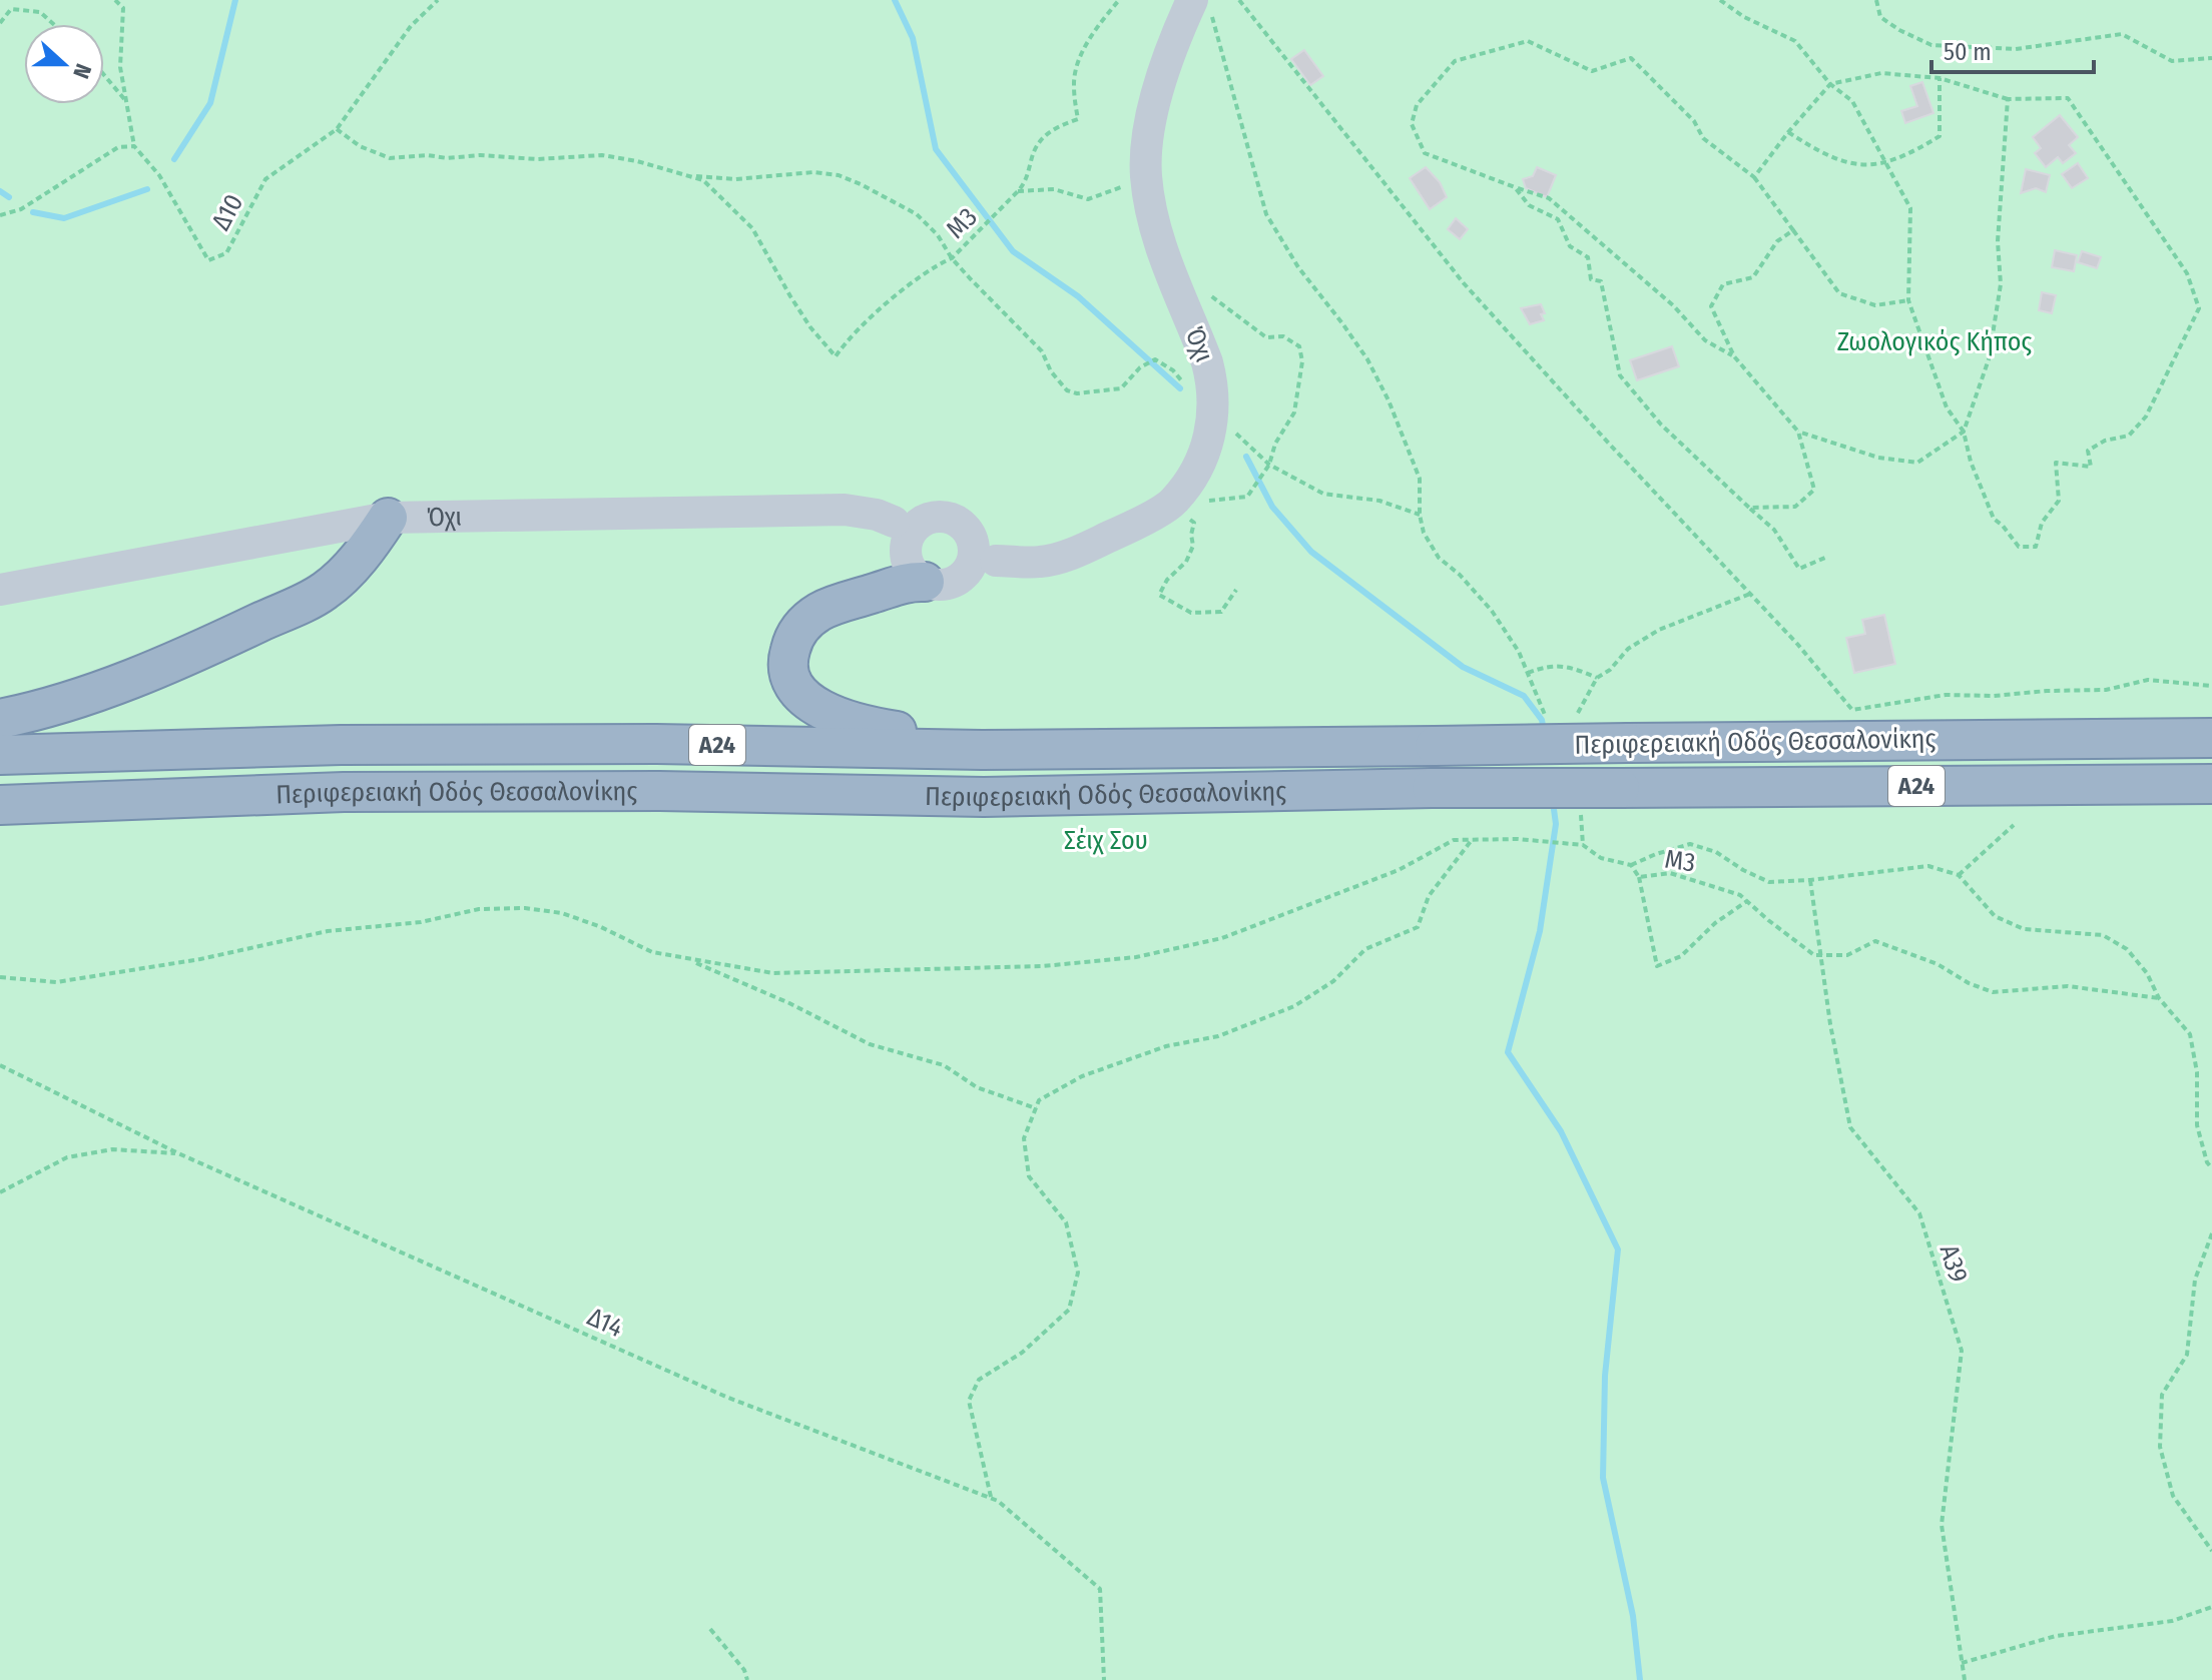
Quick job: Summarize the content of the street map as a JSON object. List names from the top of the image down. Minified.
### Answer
{"streets":{"highway":["Περιφερειακή Οδός Θεσσαλονίκης","Α24"],"main road":["Όχι"],"path":["Δ10","Μ3","Α39","Δ14"]},"crossings":[["Μ3","Α39"]],"parks":["Ζωολογικός Κήπος","Σέιχ Σου"],"scale_bar":"50 m","north":"right"}
